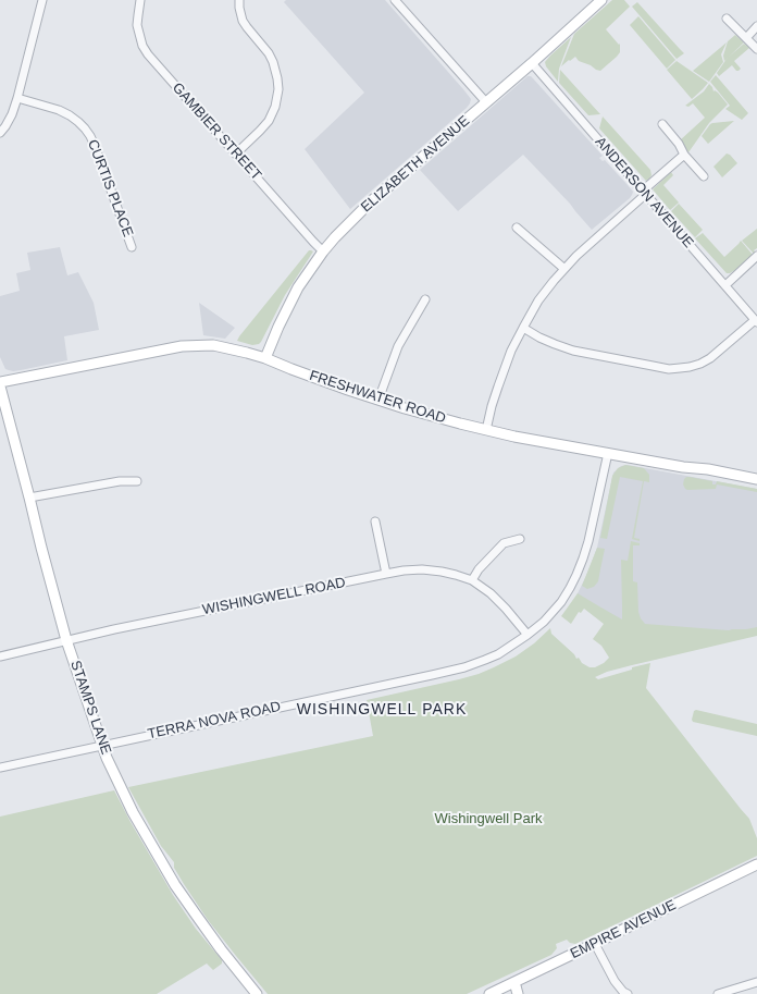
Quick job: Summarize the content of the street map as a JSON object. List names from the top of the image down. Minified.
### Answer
{"streets":{"main road":["ELIZABETH AVENUE","FRESHWATER ROAD","STAMPS LANE","EMPIRE AVENUE"],"street":["GAMBIER STREET","CURTIS PLACE","ANDERSON AVENUE","WISHINGWELL ROAD","TERRA NOVA ROAD"]},"crossings":[["GAMBIER STREET","ELIZABETH AVENUE"],["ELIZABETH AVENUE","ANDERSON AVENUE"],["ELIZABETH AVENUE","FRESHWATER ROAD"],["FRESHWATER ROAD","TERRA NOVA ROAD"],["WISHINGWELL ROAD","STAMPS LANE"],["WISHINGWELL ROAD","TERRA NOVA ROAD"],["STAMPS LANE","TERRA NOVA ROAD"]],"districts":["WISHINGWELL PARK"],"parks":["Wishingwell Park"]}
